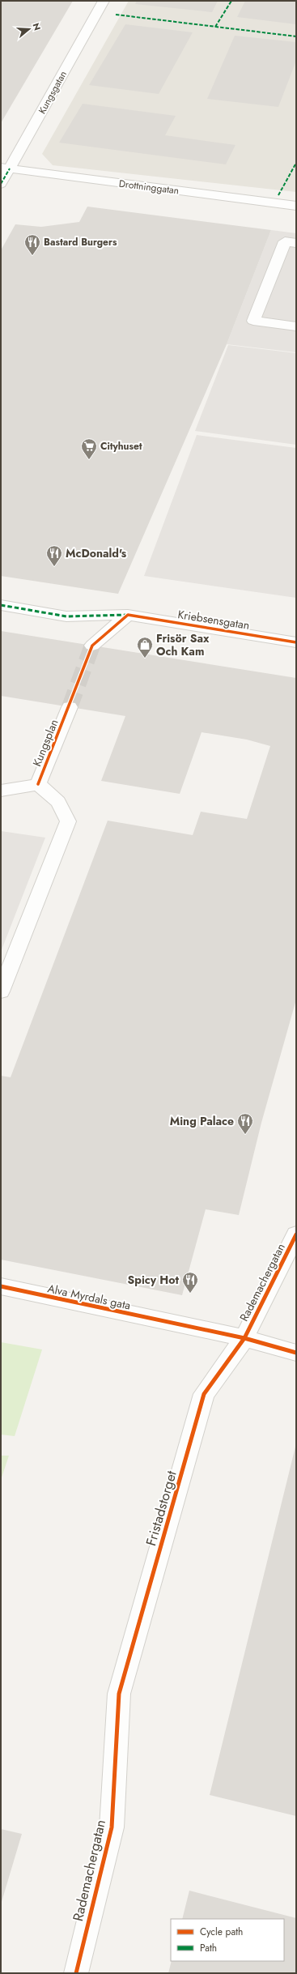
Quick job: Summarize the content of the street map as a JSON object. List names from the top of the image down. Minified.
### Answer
{"streets":{"street":["Kungsgatan","Drottninggatan","Kriebsensgatan","Kungsplan","Rademachergatan","Alva Myrdals gata","Fristadstorget"]},"crossings":[["Kungsgatan","Drottninggatan"],["Rademachergatan","Alva Myrdals gata"],["Rademachergatan","Fristadstorget"],["Alva Myrdals gata","Fristadstorget"]],"places":{"restaurant":["Bastard Burgers","McDonald's","Ming Palace","Spicy Hot"],"supermarket":["Cityhuset"],"shop":["Frisör Sax Och Kam"]},"legend":["Cycle path","Path"],"north":"right"}
